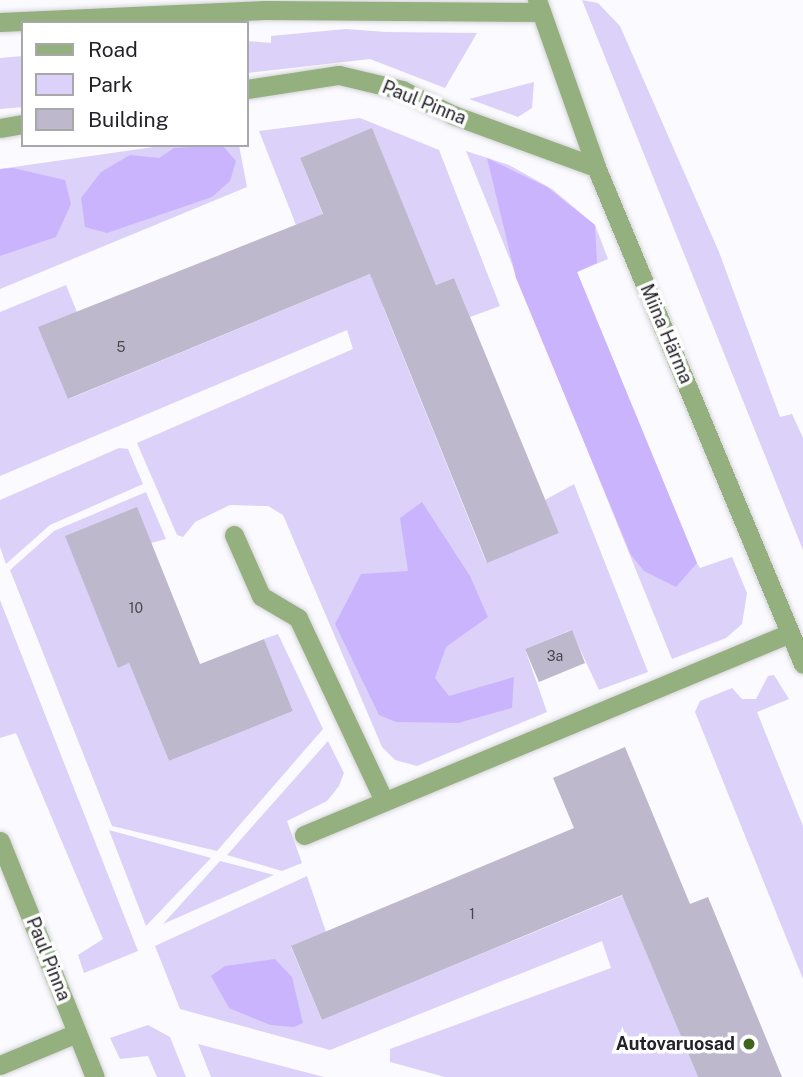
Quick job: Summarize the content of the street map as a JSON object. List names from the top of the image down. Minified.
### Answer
{"streets":{"street":["Paul Pinna","Miina Härma"]},"crossings":[["Paul Pinna","Miina Härma"]],"places":["Autovaruosad"],"house_numbers":["5","10","3a","1"],"legend":["Road","Park","Building"]}
